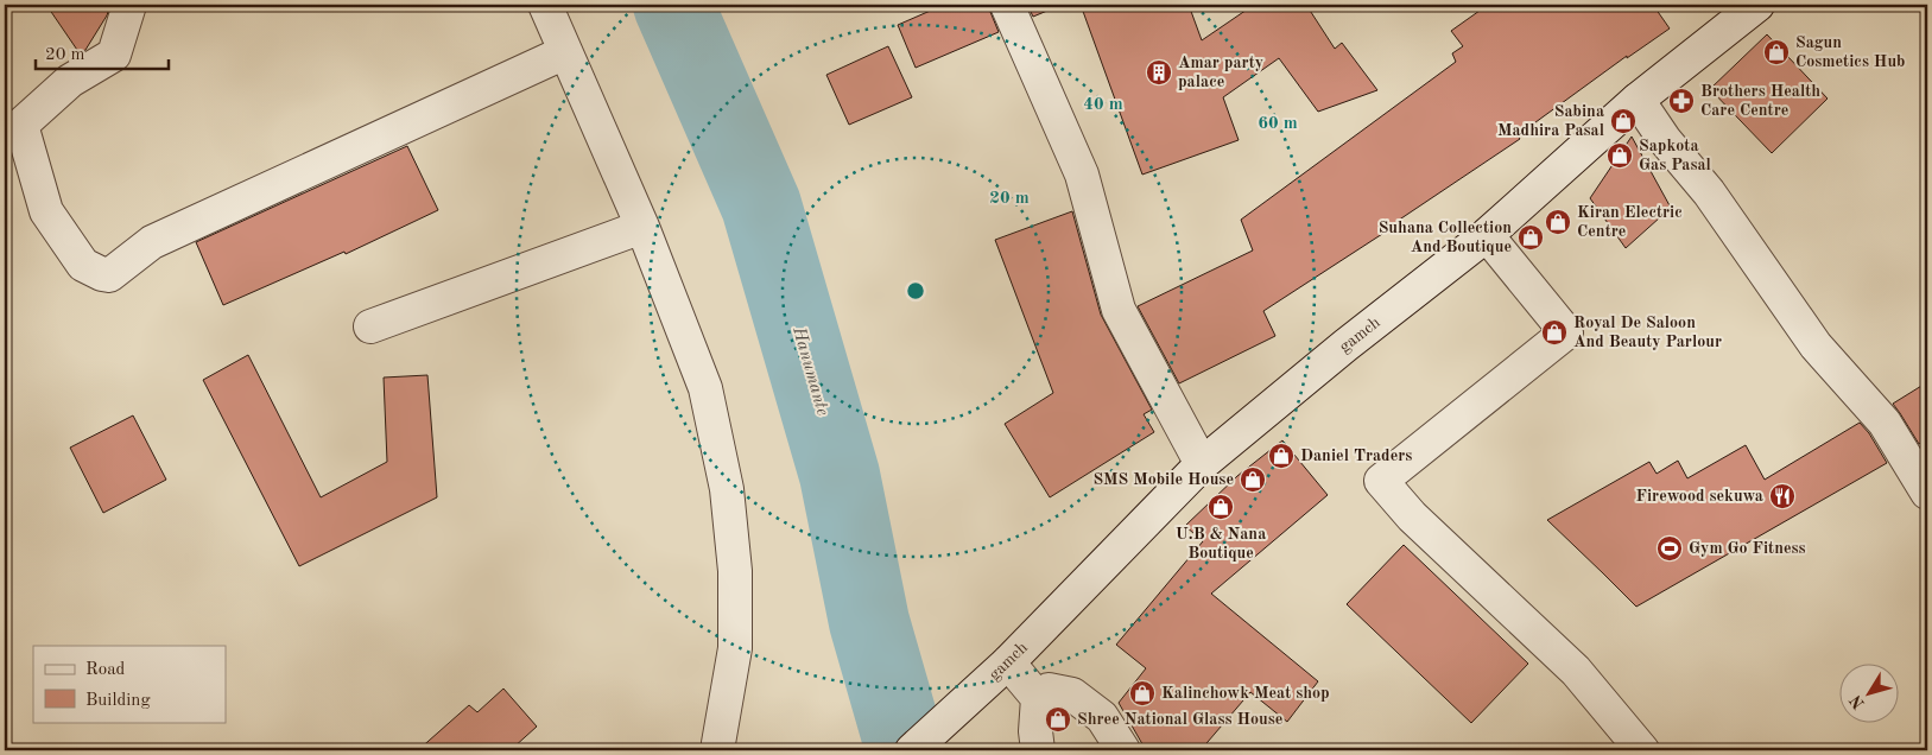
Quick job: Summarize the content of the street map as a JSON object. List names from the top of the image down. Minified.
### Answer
{"streets":{"street":["gamch"]},"water":["Hanumante"],"places":{"shop":["Sagun Cosmetics Hub","Sabina Madhira Pasal","Sapkota Gas Pasal","Kiran Electric Centre","Suhana Collection And Boutique","Royal De Saloon And Beauty Parlour","Daniel Traders","SMS Mobile House","U.B & Nana Boutique","Kalinchowk Meat shop","Shree National Glass House"],"building":["Amar party palace"],"pharmacy":["Brothers Health Care Centre"],"restaurant":["Firewood sekuwa"],"sports":["Gym Go Fitness"]},"legend":["Road","Building"],"scale_bar":"20 m","north":"bottom left","rings":["40 m","60 m","20 m"]}
